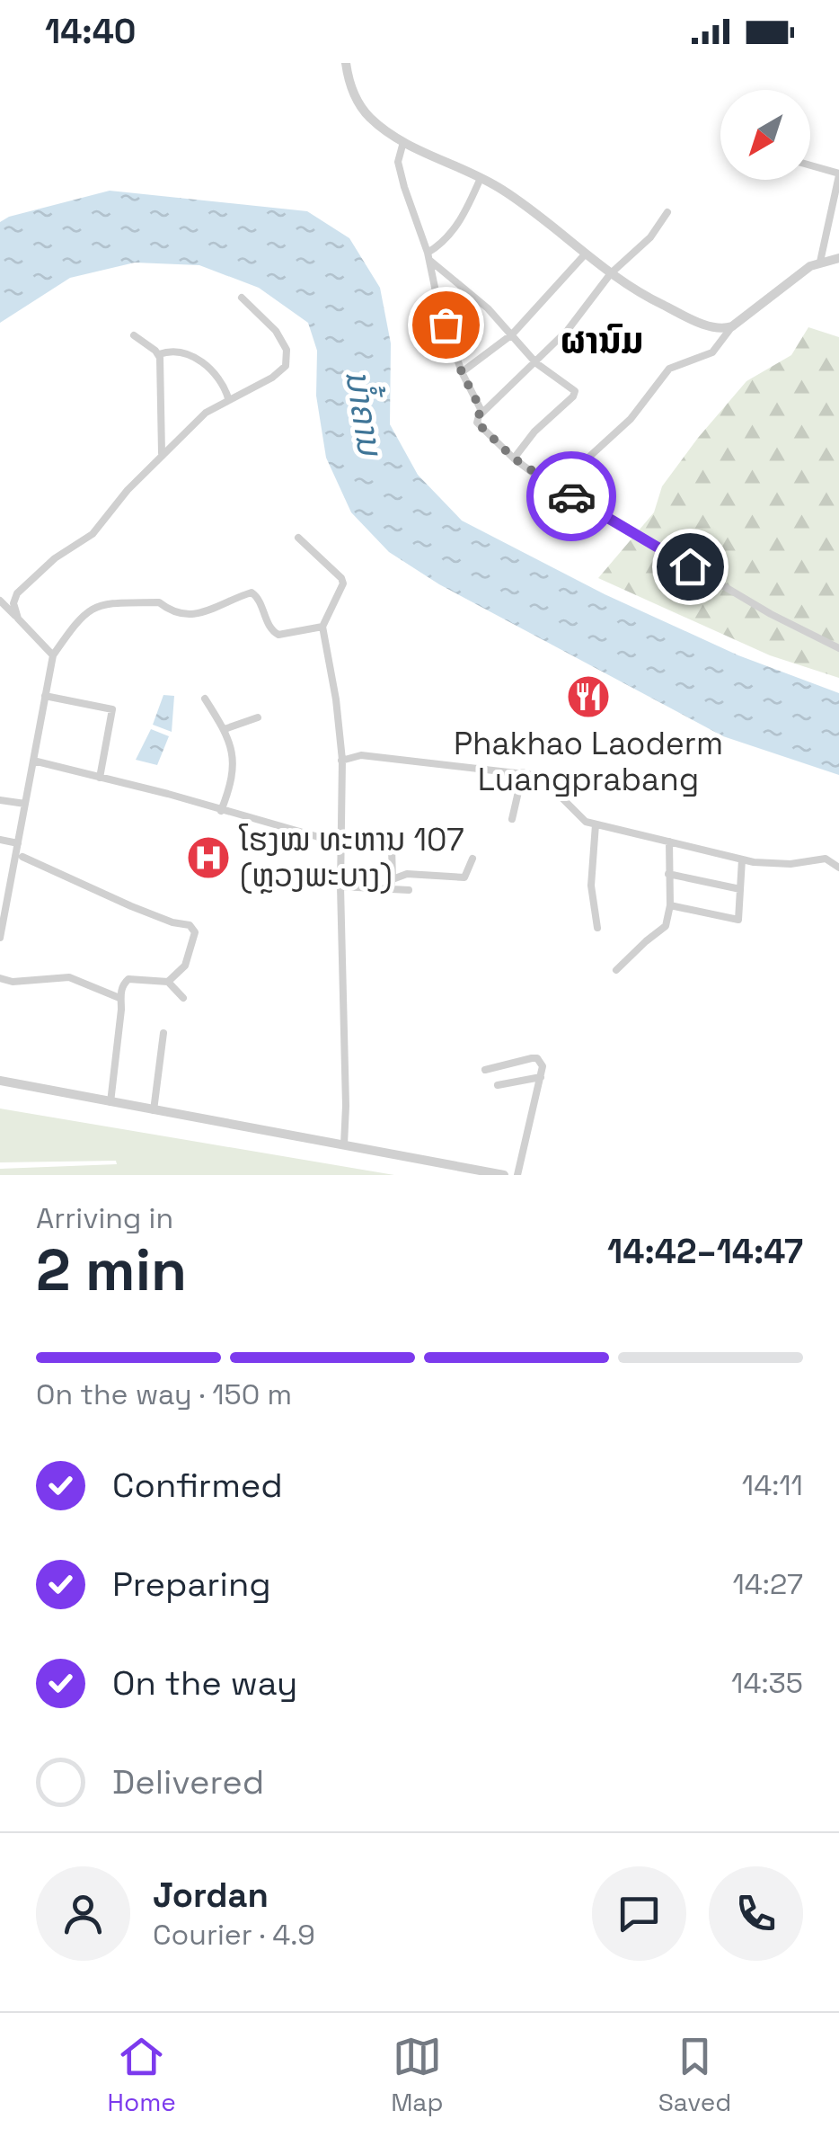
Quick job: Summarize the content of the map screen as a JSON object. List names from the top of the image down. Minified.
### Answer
{"districts":["ຜານົມ"],"water":["ນ້ຳຄານ"],"places":{"restaurant":["Phakhao Laoderm Luangprabang"],"hospital":["ໂຮງໝ ທະຫານ 107 (ຫຼວງພະບາງ)"]},"north":"bottom left","page":{"status":"14:40","heading":["2 min","Arriving in","14:42–14:47"],"panel":["Jordan","Courier · 4.9"],"bar":"On the way · 150 m","list":[["Confirmed","14:11"],["Preparing","14:27"],["On the way","14:35"],"Delivered"],"tabs":["Home","Map","Saved"]}}
